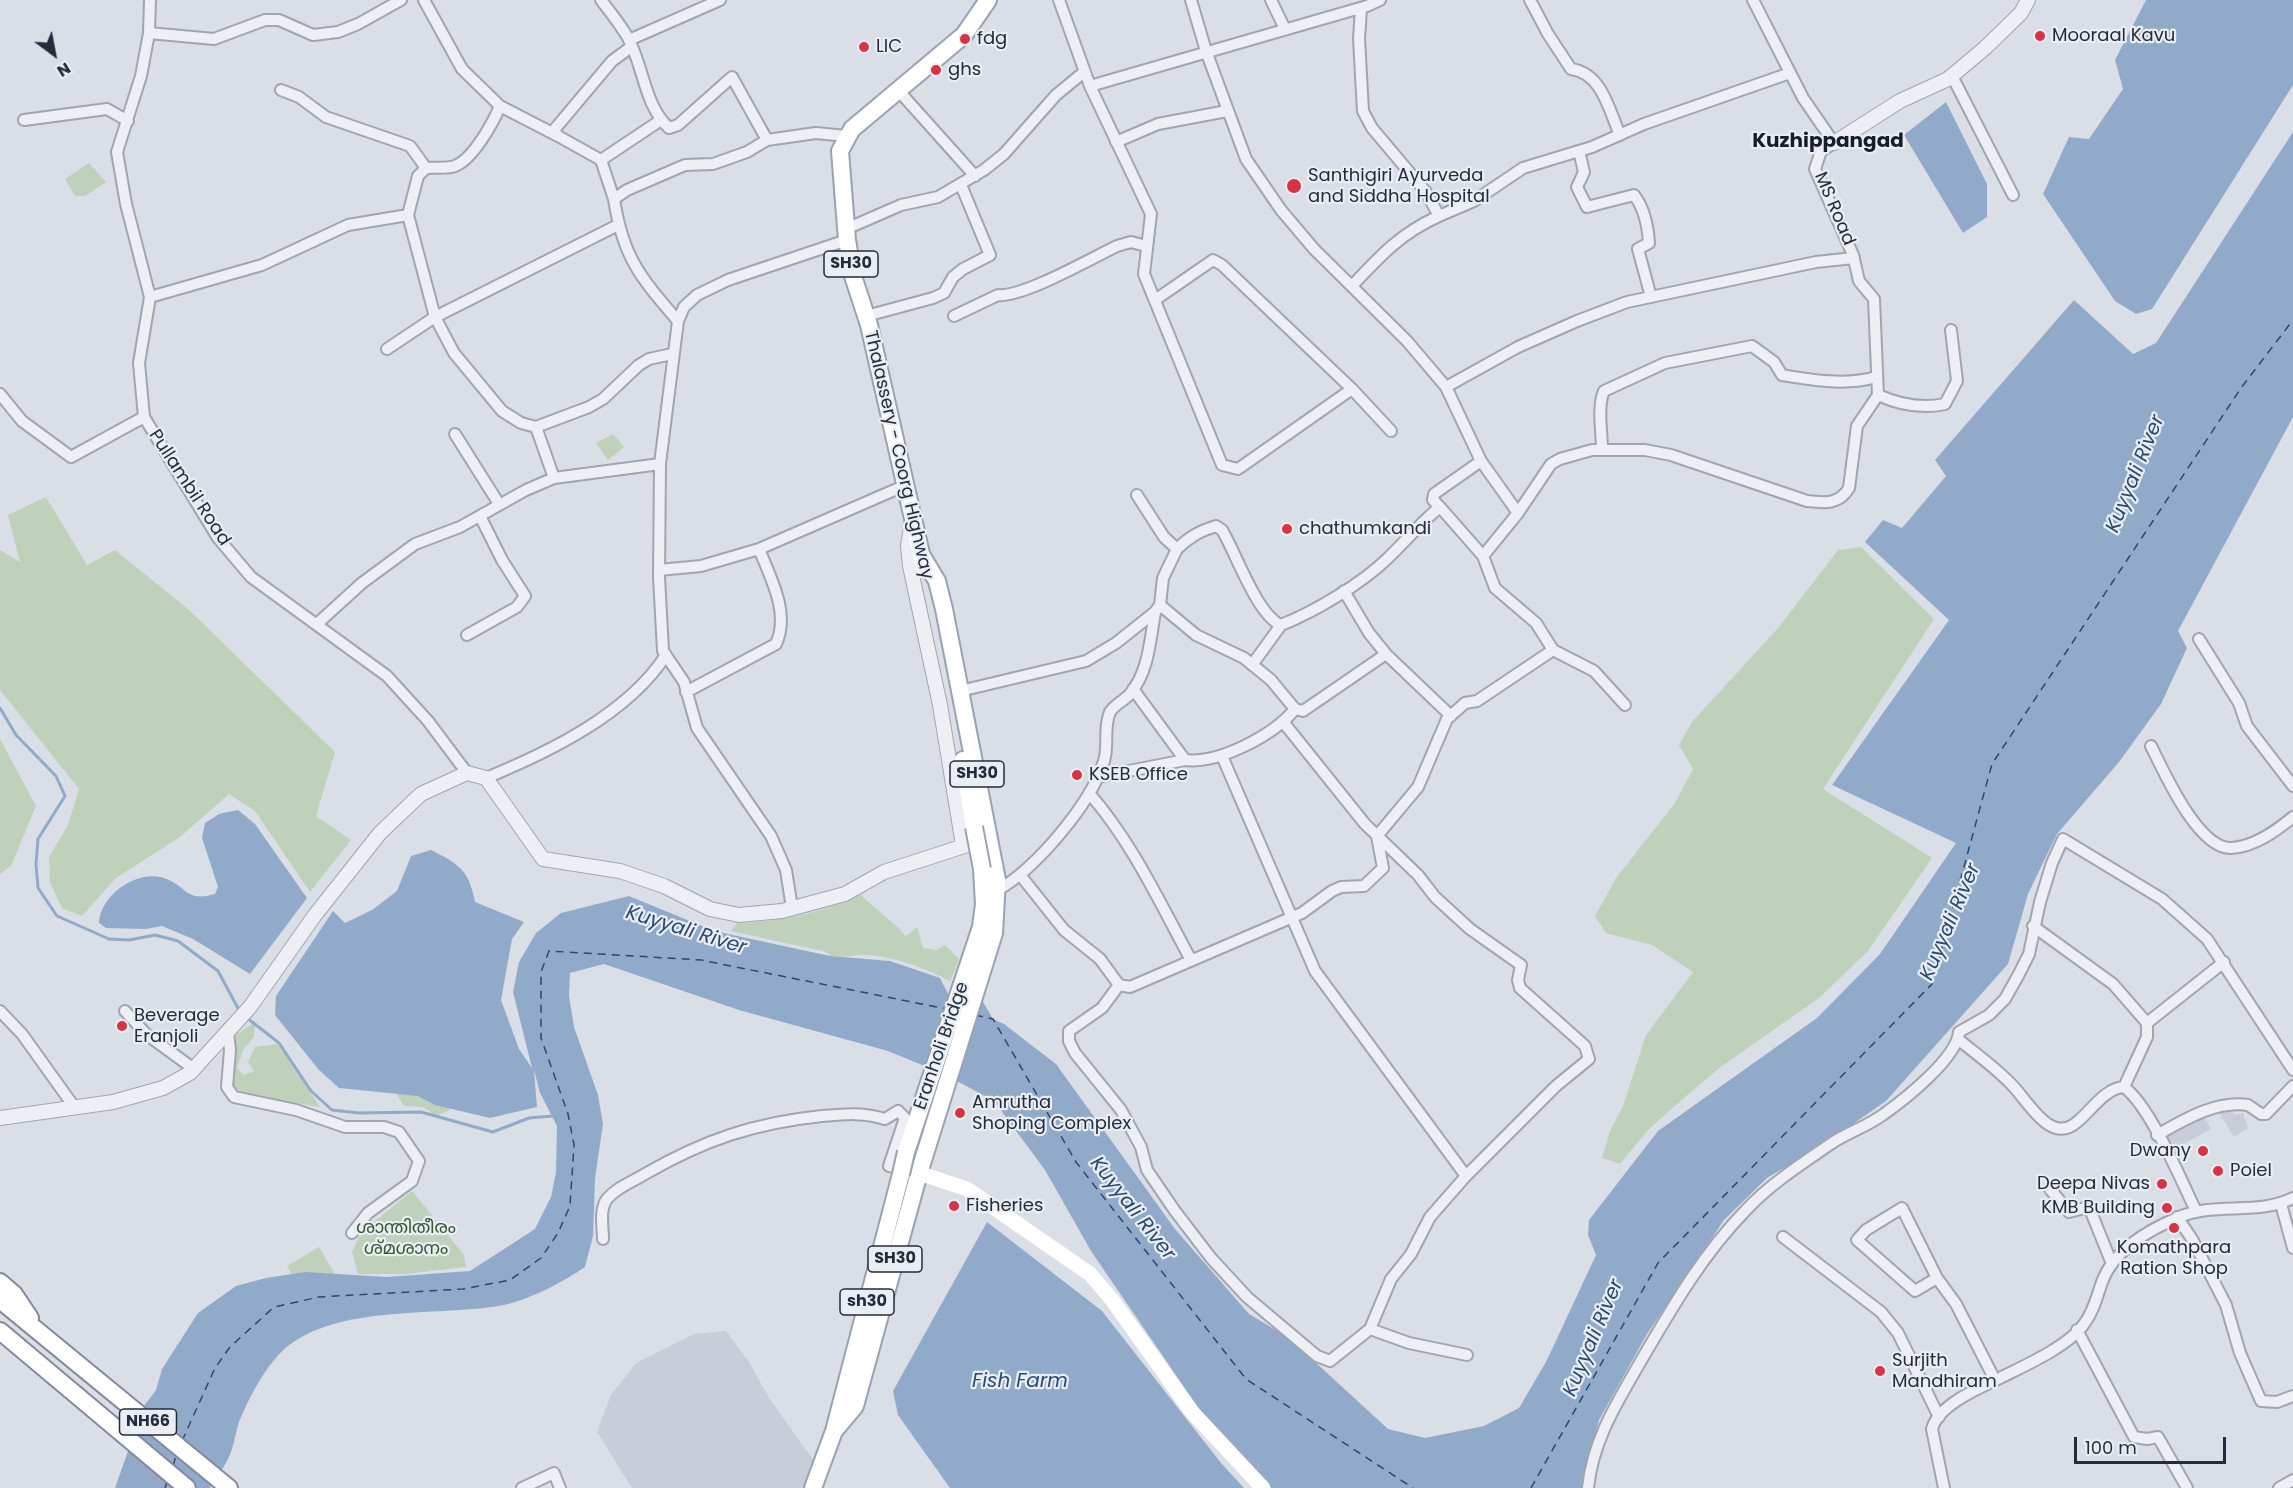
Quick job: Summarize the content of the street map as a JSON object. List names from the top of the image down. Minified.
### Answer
{"streets":{"main road":["SH30","Thalassery - Coorg Highway","Eranholi Bridge","sh30","NH66"],"street":["MS Road","Pullambil Road"]},"crossings":[["SH30","Thalassery - Coorg Highway"],["SH30","Eranholi Bridge"],["Thalassery - Coorg Highway","Eranholi Bridge"]],"districts":["Kuzhippangad"],"water":["Kuyyali River","Fish Farm"],"parks":["ശാന്തിതീരം ശ്മശാനം"],"places":["Mooraal Kavu","fdg","LIC","ghs","Santhigiri Ayurveda and Siddha Hospital","chathumkandi","KSEB Office","Beverage Eranjoli","Amrutha Shoping Complex","Dwany","Poiel","Deepa Nivas","Fisheries","KMB Building","Komathpara Ration Shop","Surjith Mandhiram"],"scale_bar":"100 m","north":"bottom right"}
